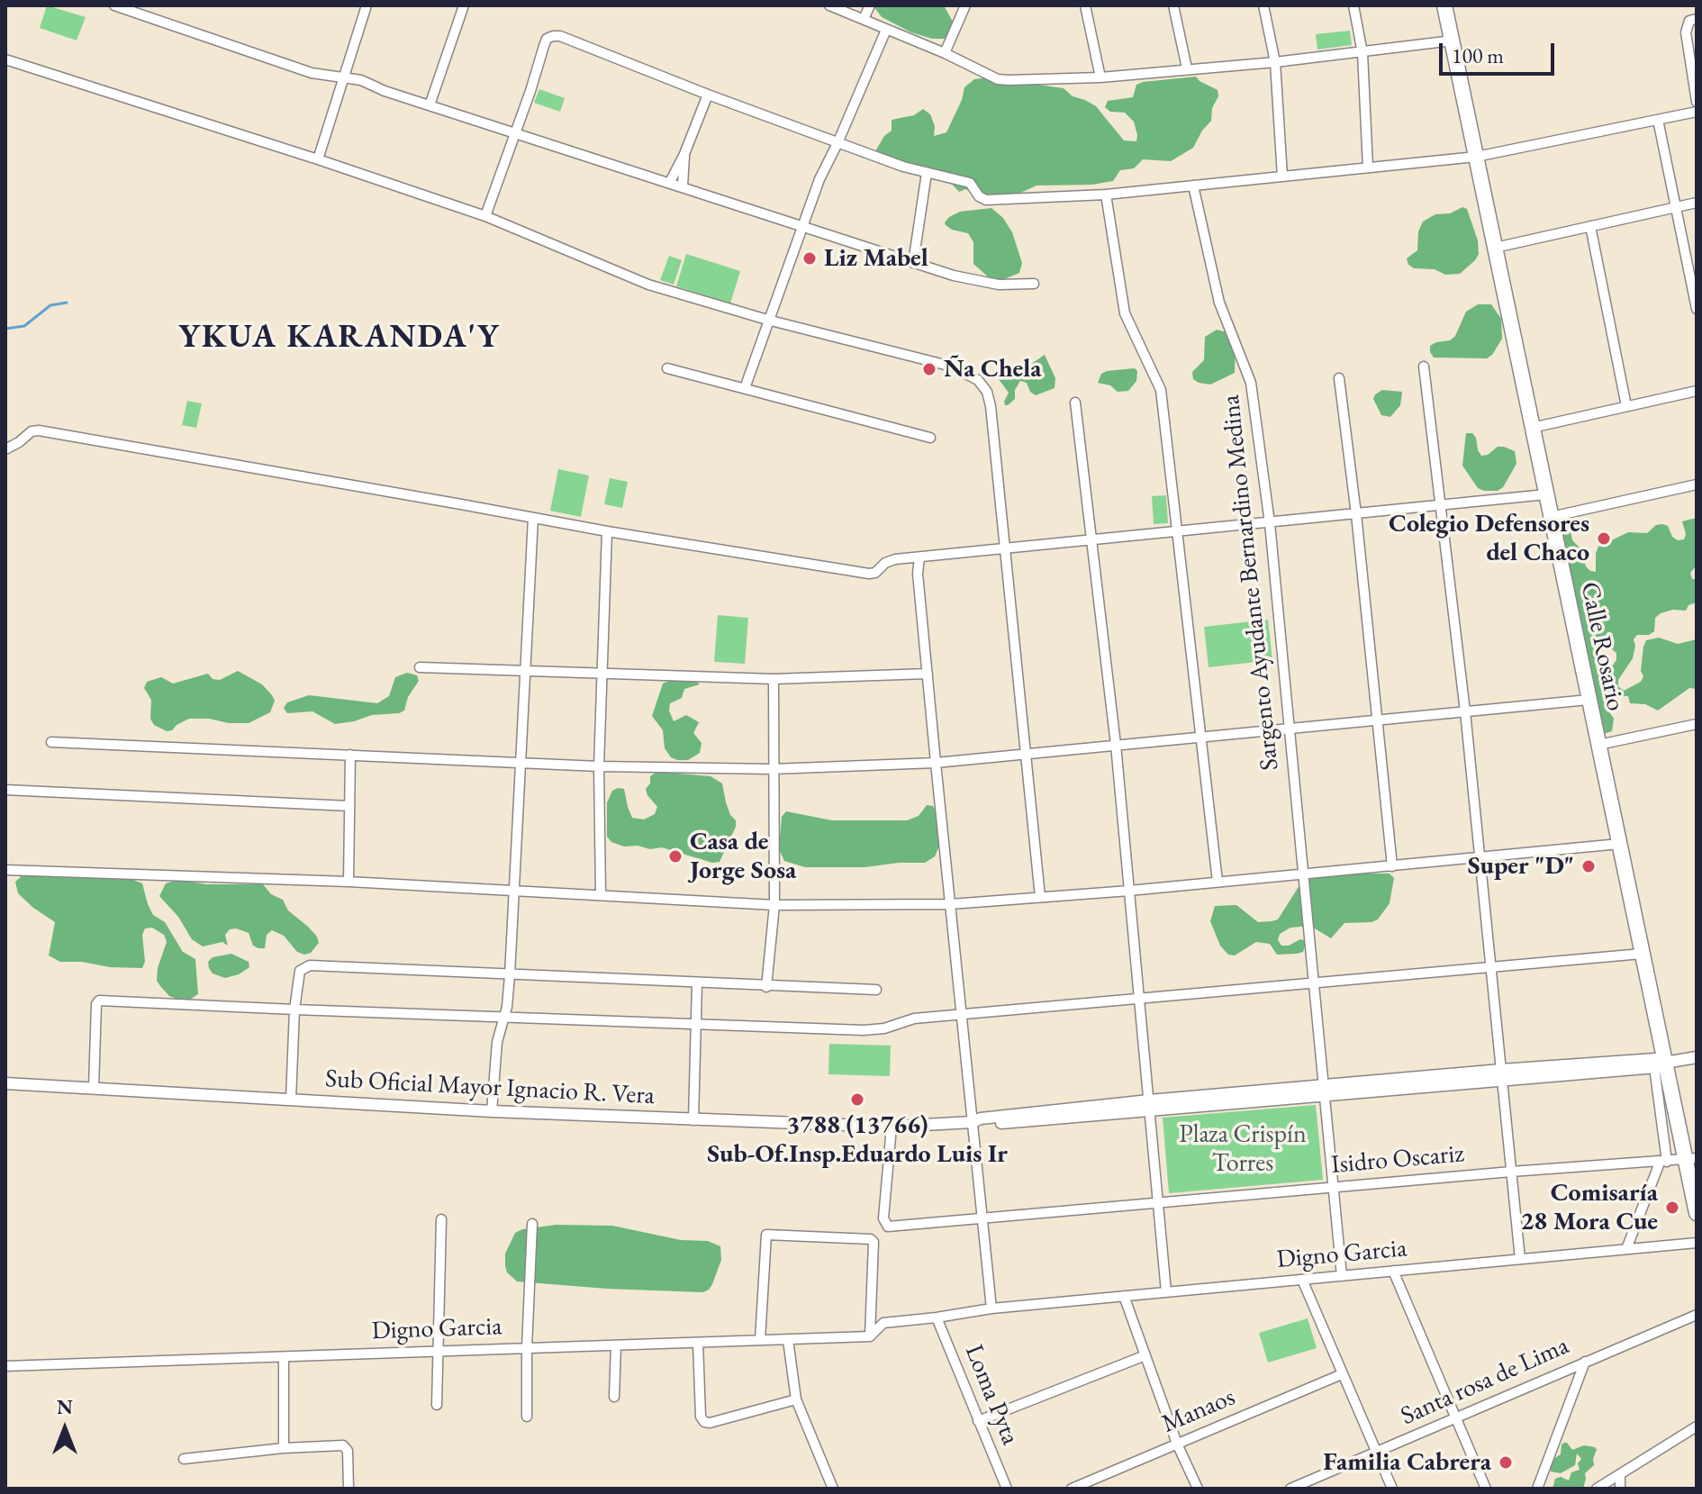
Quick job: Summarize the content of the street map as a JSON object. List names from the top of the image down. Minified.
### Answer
{"streets":{"main road":["Calle Rosario"],"street":["Sargento Ayudante Bernardino Medina","Sub Oficial Mayor Ignacio R. Vera","Isidro Oscariz","Digno Garcia","Santa rosa de Lima","Loma Pyta","Manaos"]},"crossings":[["Sargento Ayudante Bernardino Medina","Sub Oficial Mayor Ignacio R. Vera"],["Sargento Ayudante Bernardino Medina","Isidro Oscariz"],["Sargento Ayudante Bernardino Medina","Digno Garcia"],["Calle Rosario","Sub Oficial Mayor Ignacio R. Vera"],["Calle Rosario","Isidro Oscariz"],["Sub Oficial Mayor Ignacio R. Vera","Isidro Oscariz"],["Digno Garcia","Loma Pyta"]],"districts":["YKUA KARANDA'Y"],"parks":["Plaza Crispín Torres"],"places":["Liz Mabel","Ña Chela","Colegio Defensores del Chaco","Casa de Jorge Sosa","Super \"D\"","3788 (13766) Sub-Of.Insp.Eduardo Luis Ir","Comisaría 28 Mora Cue","Familia Cabrera"],"scale_bar":"100 m","north":"top"}
